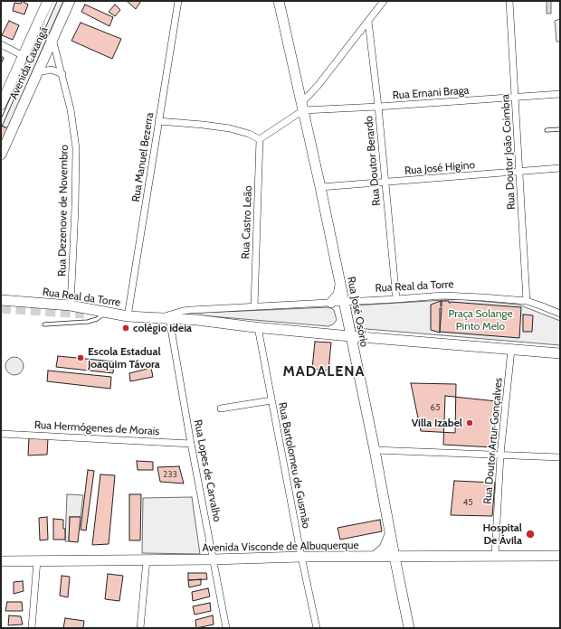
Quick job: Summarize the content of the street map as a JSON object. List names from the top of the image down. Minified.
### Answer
{"streets":{"main road":["Avenida Caxangá","Rua Real da Torre","Rua José Osório","Avenida Visconde de Albuquerque"],"street":["Rua Ernani Braga","Rua Doutor João Coimbra","Rua Manuel Bezerra","Rua Doutor Berardo","Rua José Higino","Rua Dezenove de Novembro","Rua Castro Leão","Rua Hermógenes de Morais","Rua Doutor Artur Gonçalves","Rua Bartolomeu de Gusmão","Rua Lopes de Carvalho"]},"crossings":[["Avenida Caxangá","Rua Dezenove de Novembro"],["Rua Ernani Braga","Rua Doutor João Coimbra"],["Rua Ernani Braga","Rua Doutor Berardo"],["Rua Ernani Braga","Rua José Osório"],["Rua Doutor João Coimbra","Rua José Higino"],["Rua Doutor João Coimbra","Rua Real da Torre"],["Rua Manuel Bezerra","Rua Real da Torre"],["Rua Doutor Berardo","Rua José Higino"],["Rua Doutor Berardo","Rua Real da Torre"],["Rua José Higino","Rua José Osório"],["Rua Dezenove de Novembro","Rua Real da Torre"],["Rua Castro Leão","Rua Real da Torre"],["Rua Real da Torre","Rua José Osório"],["Rua Real da Torre","Rua Doutor Artur Gonçalves"],["Rua Real da Torre","Rua Bartolomeu de Gusmão"],["Rua Real da Torre","Rua Lopes de Carvalho"],["Rua José Osório","Avenida Visconde de Albuquerque"],["Rua Hermógenes de Morais","Rua Lopes de Carvalho"],["Rua Doutor Artur Gonçalves","Avenida Visconde de Albuquerque"],["Rua Bartolomeu de Gusmão","Avenida Visconde de Albuquerque"],["Rua Lopes de Carvalho","Avenida Visconde de Albuquerque"]],"districts":["MADALENA"],"parks":["Praça Solange Pinto Melo"],"places":["colégio ideia","Escola Estadual Joaquim Távora","Villa Izabel","Hospital De Ávila"],"house_numbers":["65","233","45"]}
